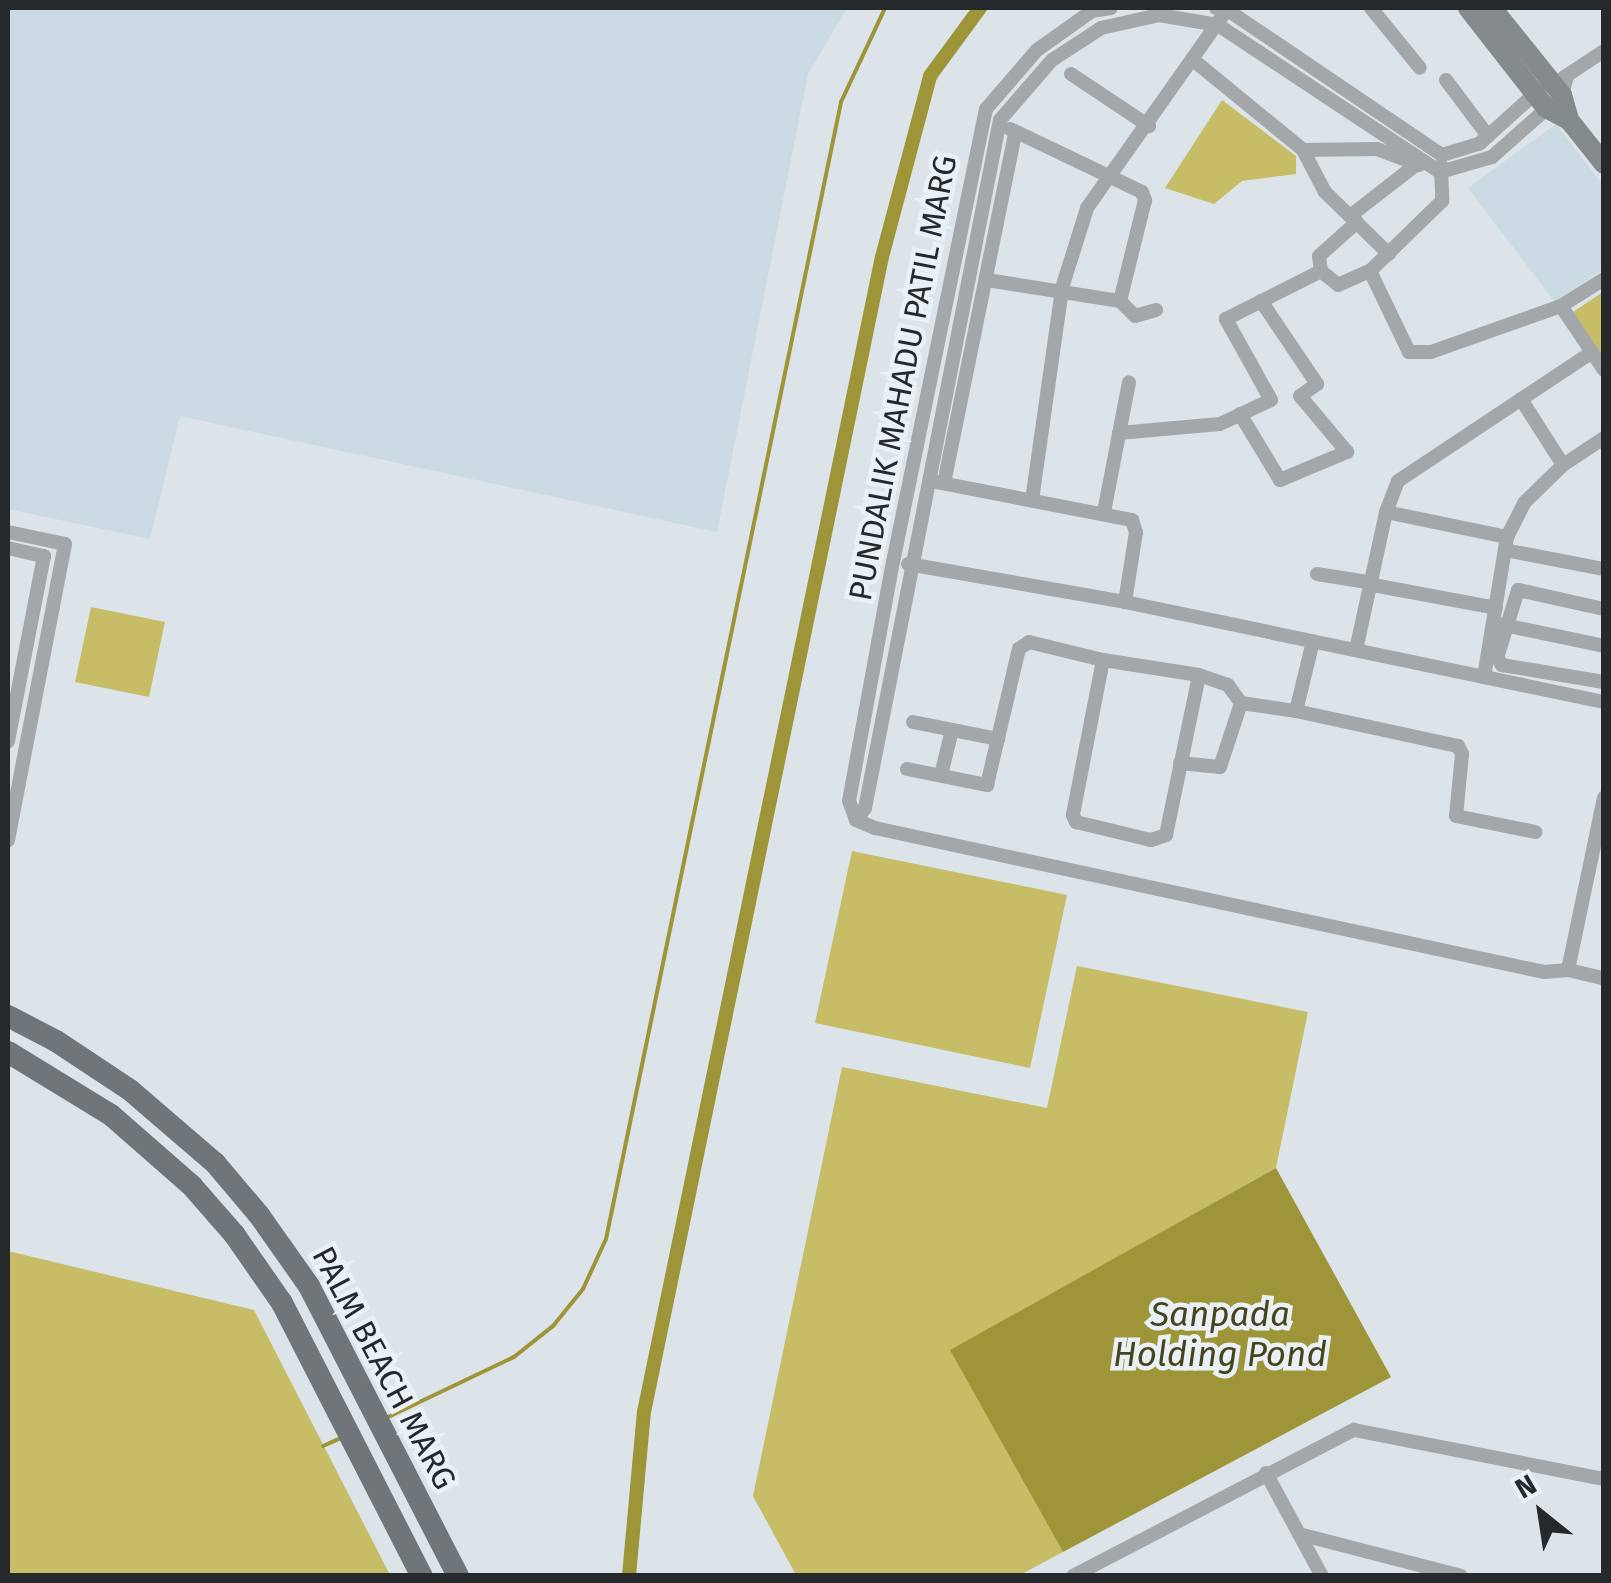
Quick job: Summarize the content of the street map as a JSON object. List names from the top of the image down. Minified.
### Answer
{"streets":{"main road":["PALM BEACH MARG"],"street":["PUNDALIK MAHADU PATIL MARG"]},"water":["Sanpada Holding Pond"],"north":"top left"}
